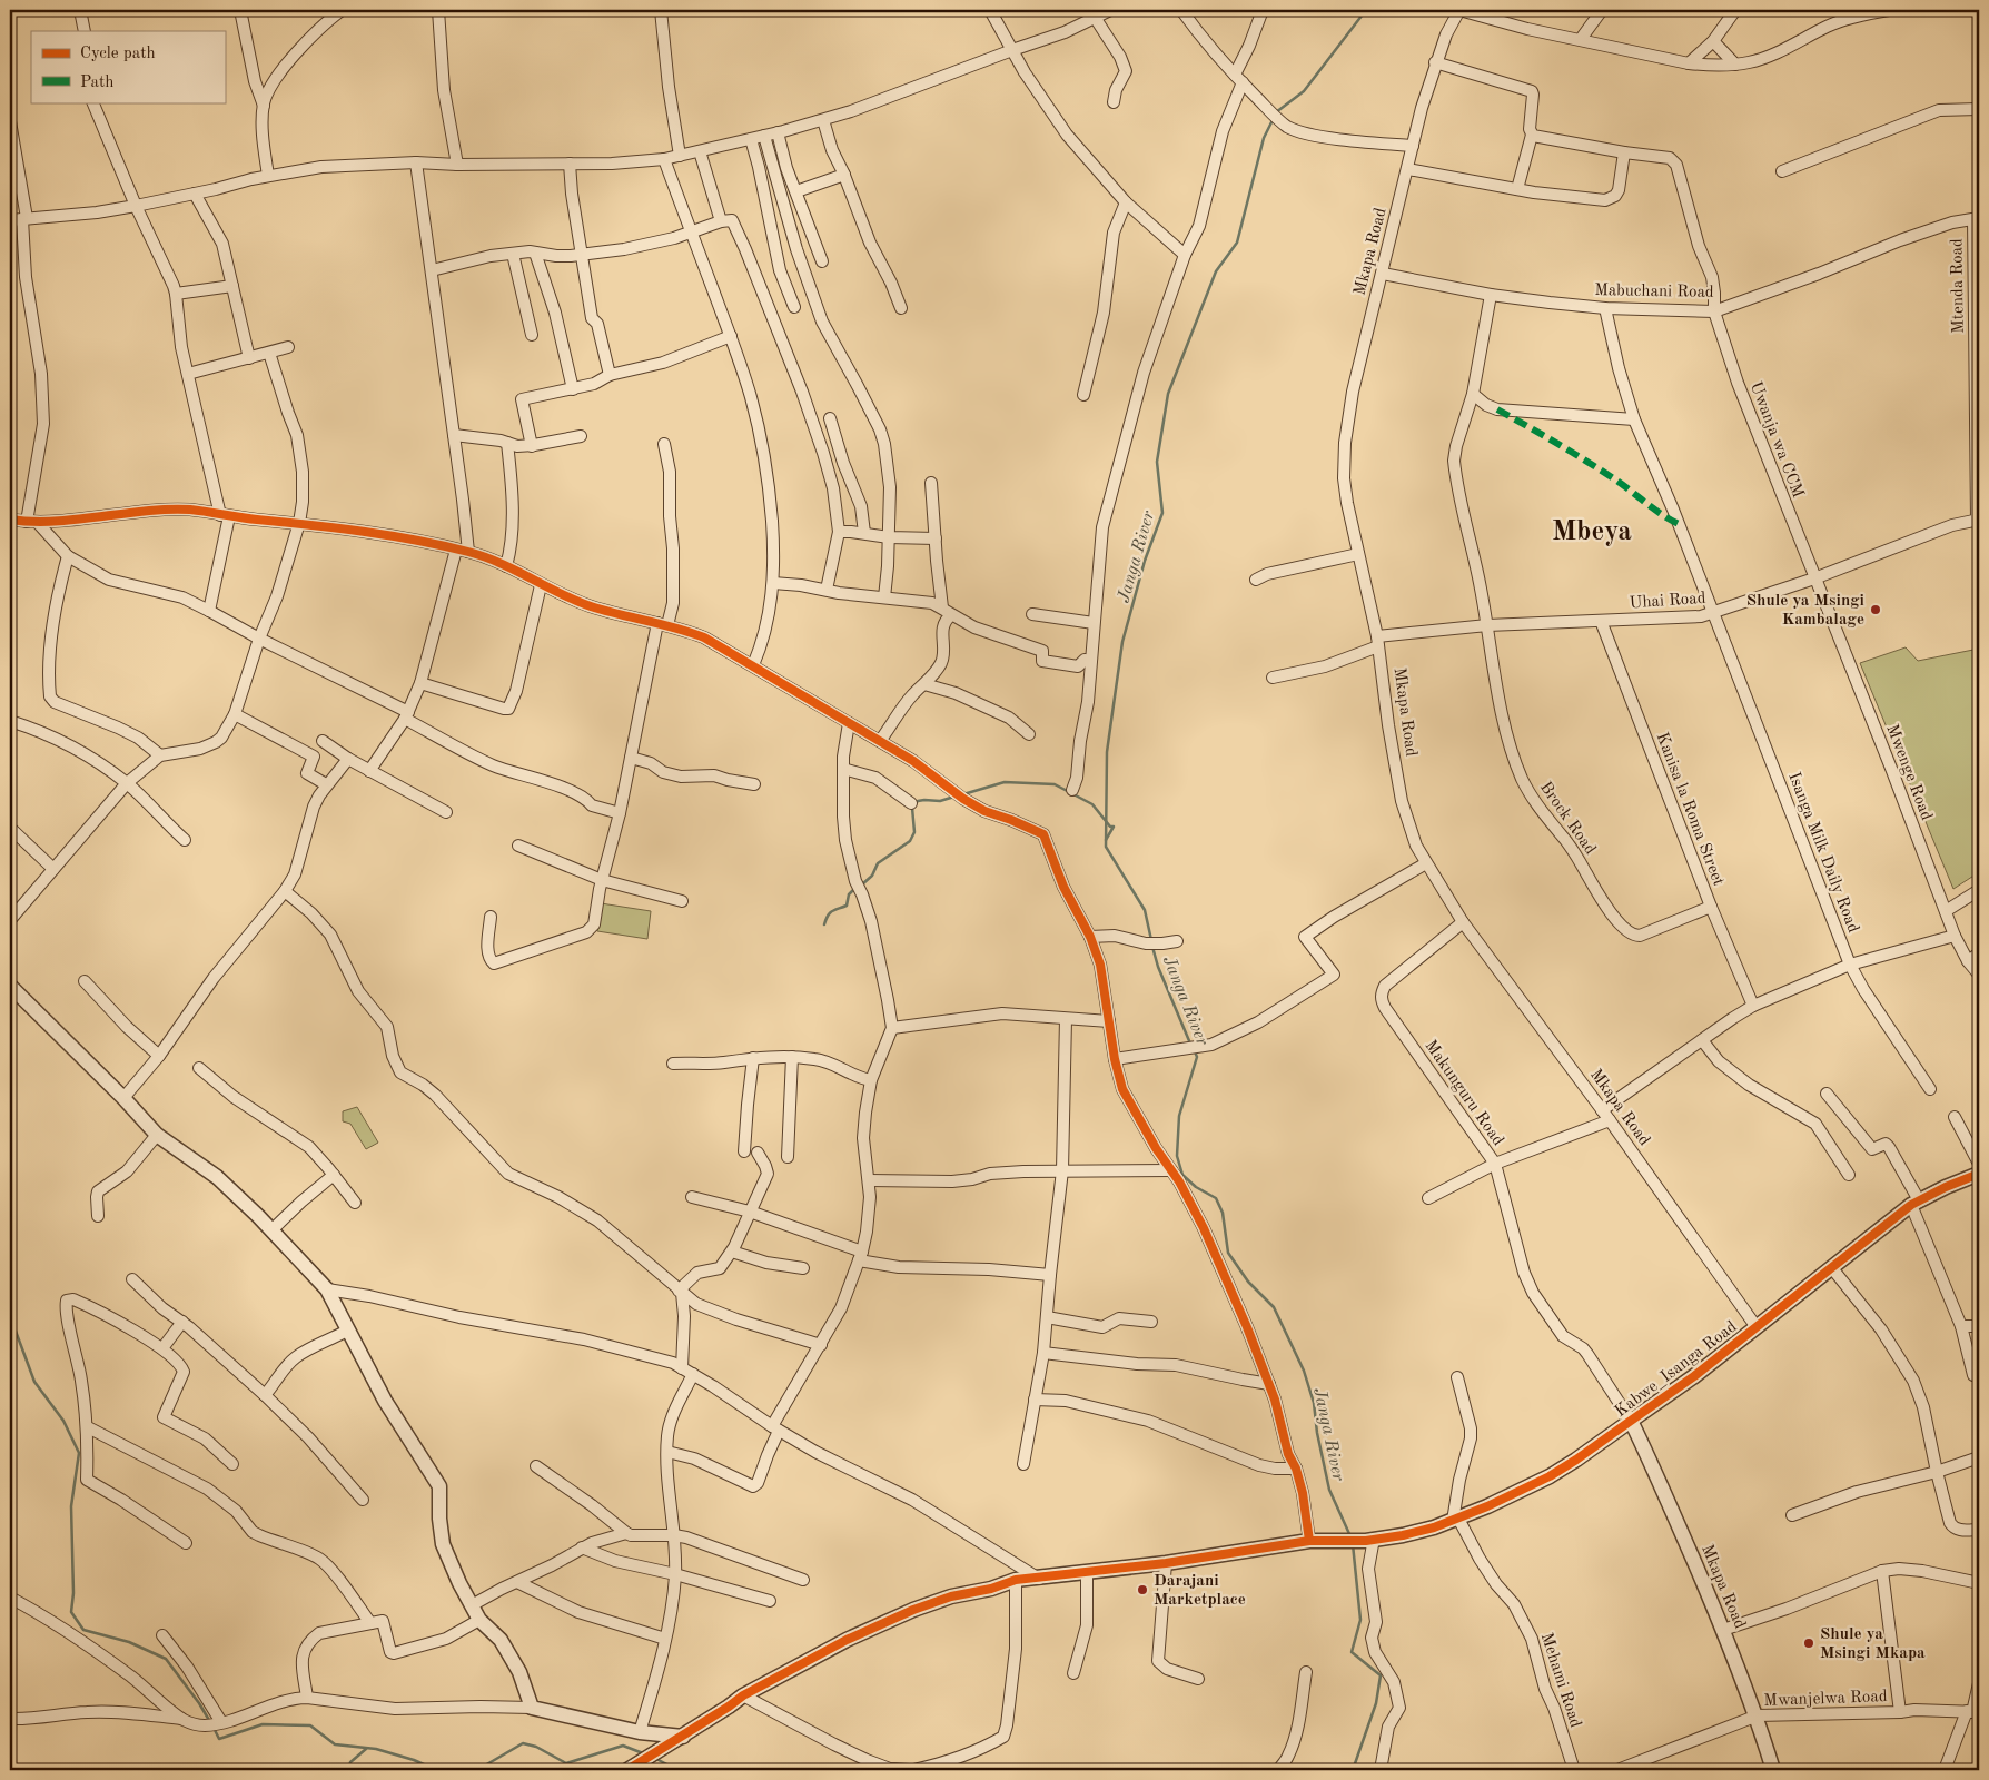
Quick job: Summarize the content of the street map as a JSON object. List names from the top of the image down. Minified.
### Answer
{"streets":{"street":["Mkapa Road","Mtenda Road","Mabuchani Road","Uwanja wa CCM","Uhai Road","Mwenge Road","Kanisa la Roma Street","Brock Road","Isanga Milk Daily Road","Makunguru Road","Kabwe_Isanga Road","Mehami Road","Mwanjelwa Road"]},"crossings":[["Mkapa Road","Mabuchani Road"],["Mkapa Road","Uhai Road"],["Mkapa Road","Makunguru Road"],["Mkapa Road","Kabwe_Isanga Road"],["Mkapa Road","Mwanjelwa Road"],["Mtenda Road","Mabuchani Road"],["Mtenda Road","Uhai Road"],["Mabuchani Road","Uwanja wa CCM"],["Mabuchani Road","Brock Road"],["Mabuchani Road","Isanga Milk Daily Road"],["Uwanja wa CCM","Uhai Road"],["Uwanja wa CCM","Mwenge Road"],["Uhai Road","Mwenge Road"],["Uhai Road","Kanisa la Roma Street"],["Uhai Road","Brock Road"],["Uhai Road","Isanga Milk Daily Road"],["Kanisa la Roma Street","Brock Road"],["Makunguru Road","Kabwe_Isanga Road"],["Kabwe_Isanga Road","Mehami Road"]],"districts":["Mbeya"],"water":["Janga River"],"places":["Shule ya Msingi Kambalage","Darajani Marketplace","Shule ya Msingi Mkapa"],"legend":["Cycle path","Path"]}
